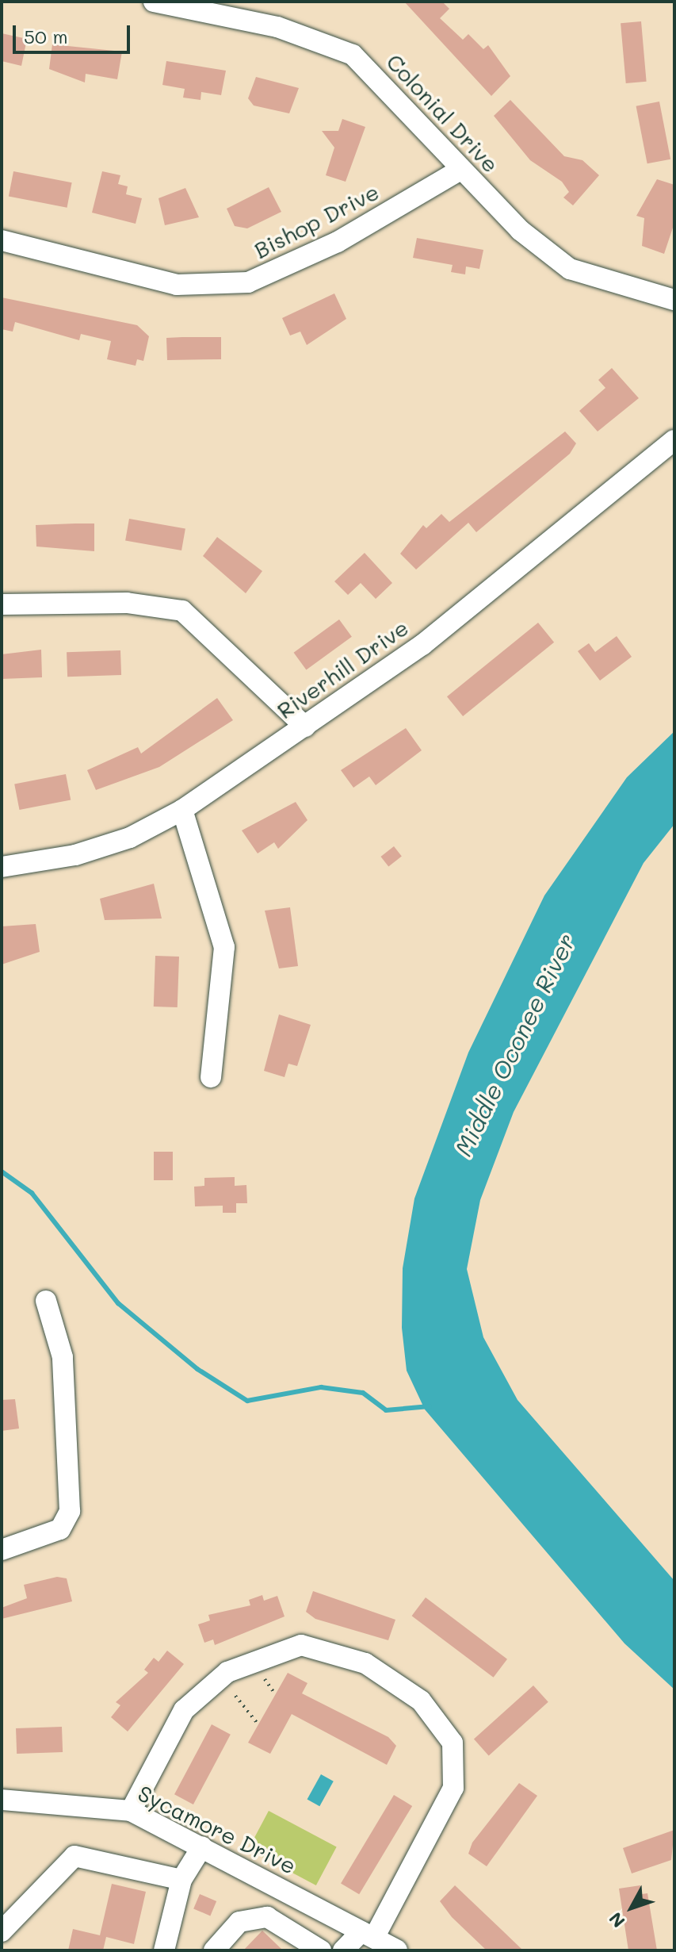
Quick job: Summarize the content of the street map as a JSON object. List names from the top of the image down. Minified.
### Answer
{"streets":{"street":["Colonial Drive","Bishop Drive","Riverhill Drive","Sycamore Drive"]},"crossings":[["Colonial Drive","Bishop Drive"]],"water":["Middle Oconee River"],"scale_bar":"50 m","north":"bottom left"}
